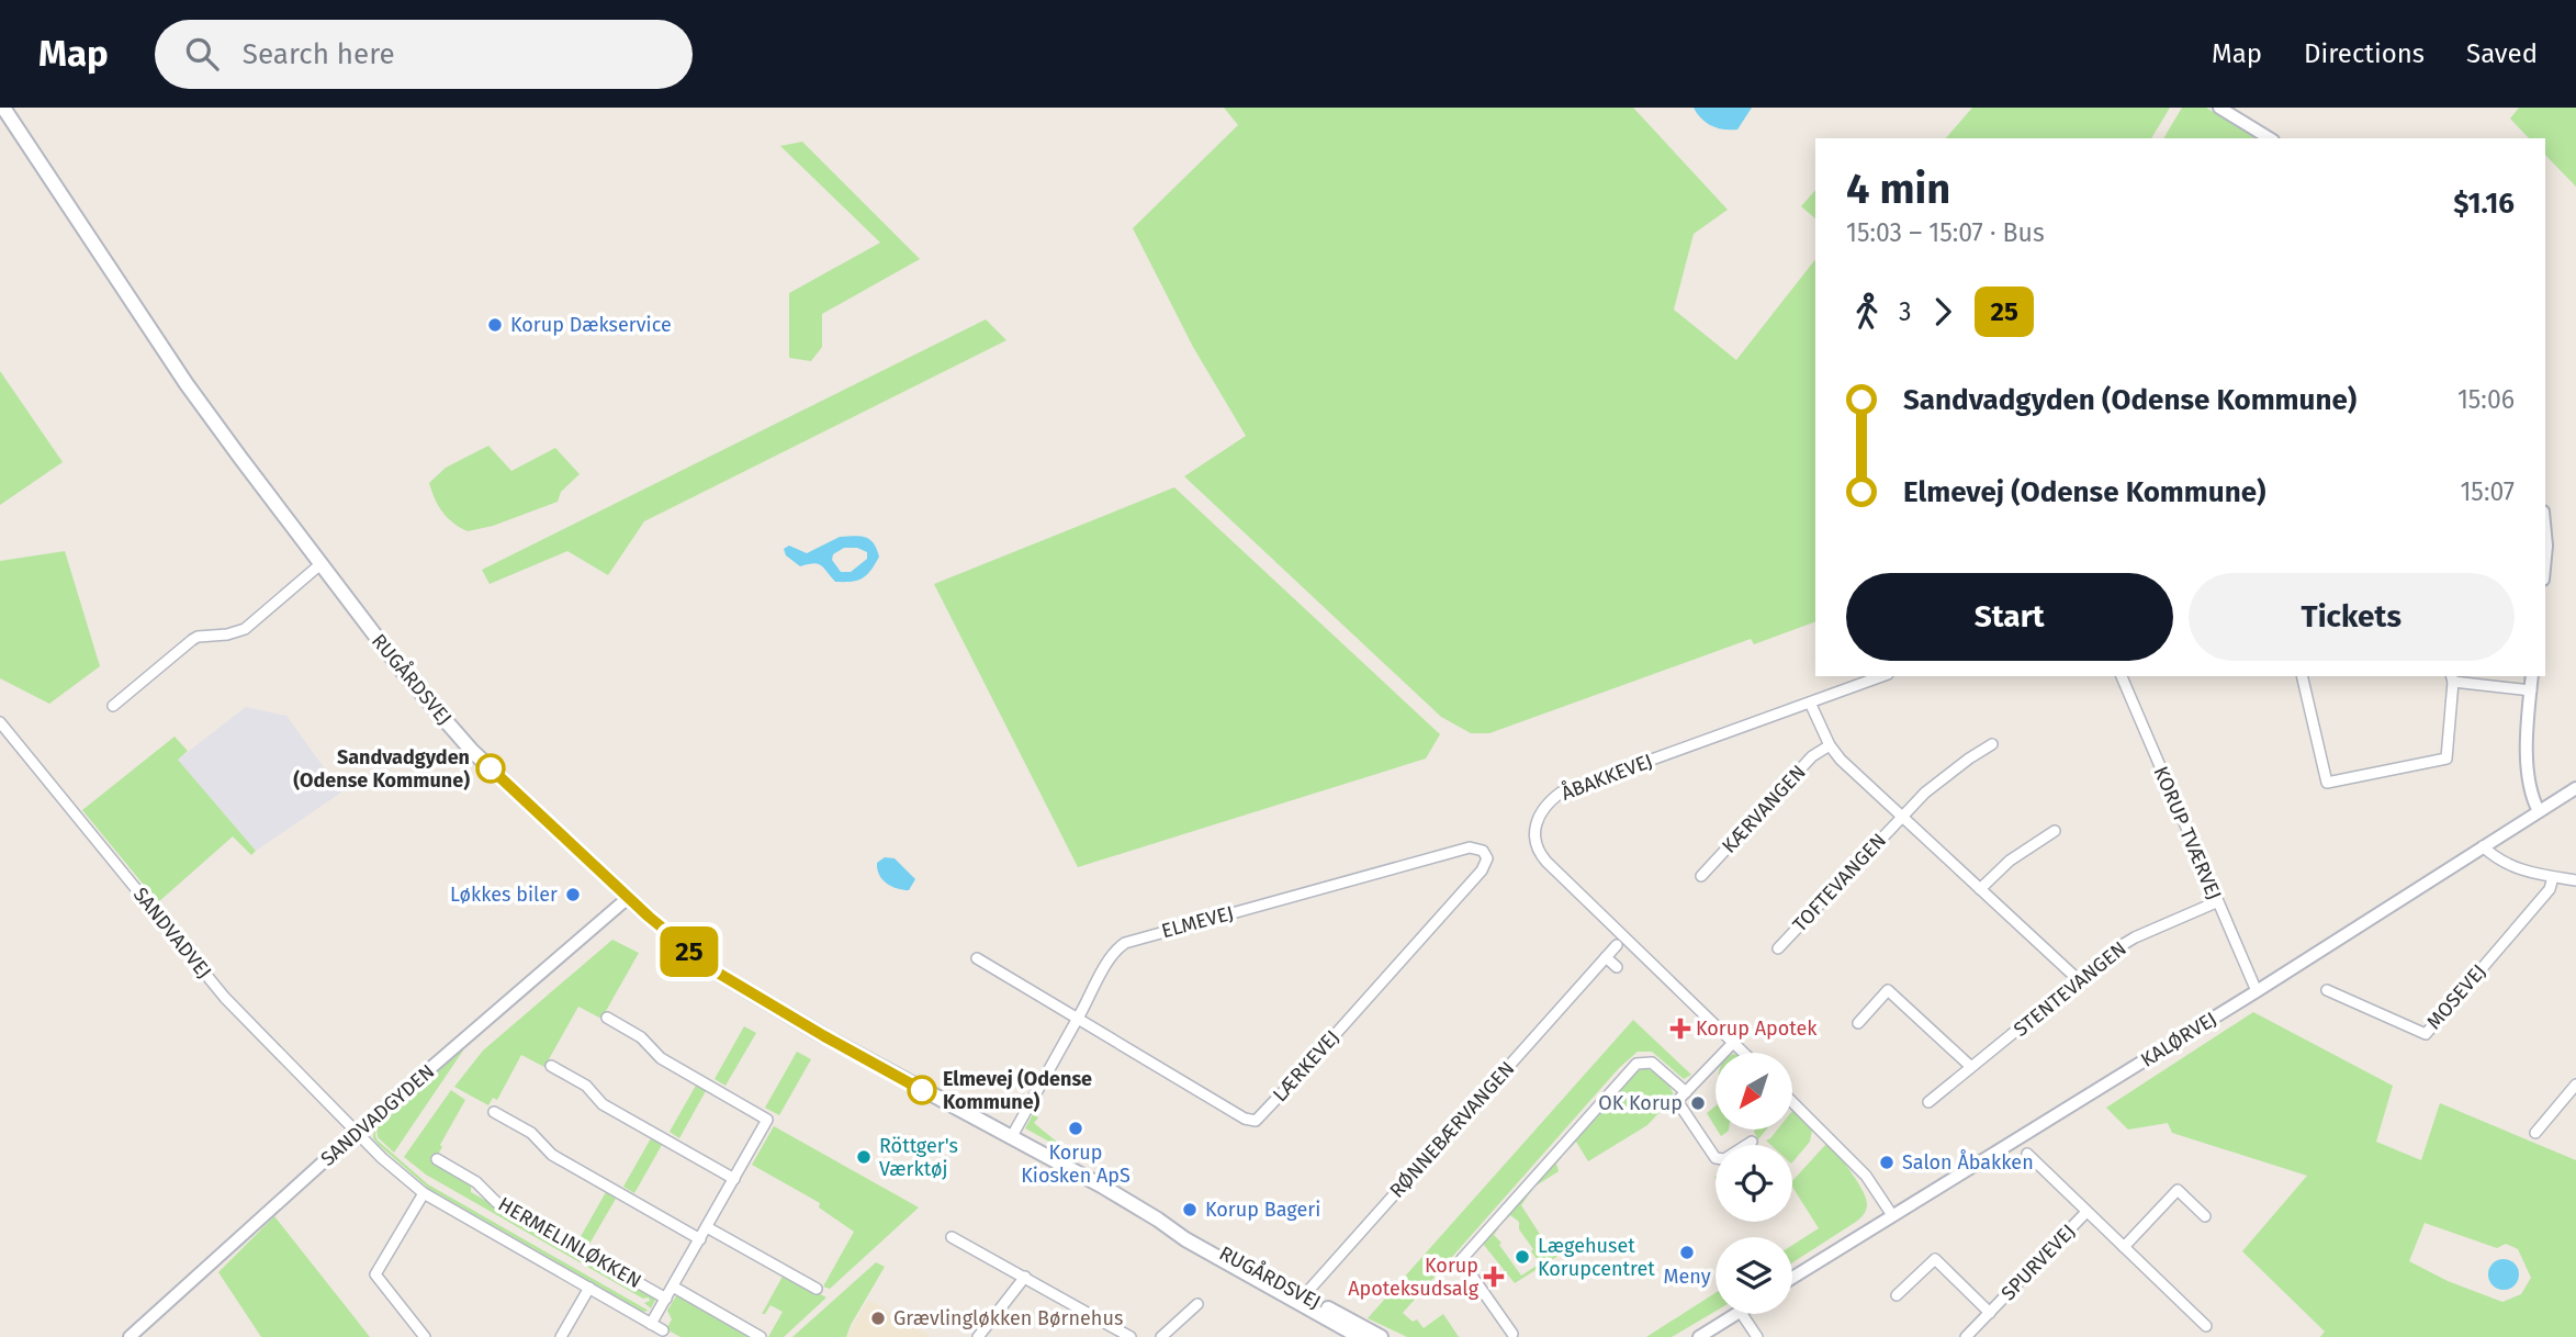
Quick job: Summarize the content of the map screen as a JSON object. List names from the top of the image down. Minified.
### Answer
{"streets":{"main road":["RUGÅRDSVEJ"],"street":["ÅBAKKEVEJ","KÆRVANGEN","KORUP TVÆRVEJ","TOFTEVANGEN","ELMEVEJ","SANDVADVEJ","STENTEVANGEN","MOSEVEJ","KALØRVEJ","LÆRKEVEJ","SANDVADGYDEN","RØNNEBÆRVANGEN","HERMELINLØKKEN","SPURVEVEJ"]},"crossings":[["RUGÅRDSVEJ","ELMEVEJ"],["RUGÅRDSVEJ","SANDVADGYDEN"],["RUGÅRDSVEJ","RØNNEBÆRVANGEN"],["KORUP TVÆRVEJ","STENTEVANGEN"],["KORUP TVÆRVEJ","KALØRVEJ"],["ELMEVEJ","LÆRKEVEJ"],["SANDVADVEJ","SANDVADGYDEN"],["SANDVADVEJ","HERMELINLØKKEN"],["SANDVADGYDEN","HERMELINLØKKEN"]],"places":{"other":["Korup Dækservice","Sandvadgyden (Odense Kommune)","Løkkes biler","Elmevej (Odense Kommune)","OK Korup","Korup Kiosken ApS","Röttger's Værktøj","Salon Åbakken","Korup Bageri","Meny","Lægehuset Korupcentret","Grævlingløkken Børnehus"],"health":["Korup Apotek","Korup Apoteksudsalg"]},"lines":["bus line 25"],"north":"bottom left","page":{"header":"Map","search":"Search here","nav":["Map","Directions","Saved"],"on_map":"25","heading":["4 min","15:03 – 15:07 · Bus","$1.16"],"legs":["3","25"],"list":[{"name":"Sandvadgyden (Odense Kommune)","value":"15:06"},{"name":"Elmevej (Odense Kommune)","value":"15:07"}],"buttons":["Start","Tickets"]}}
